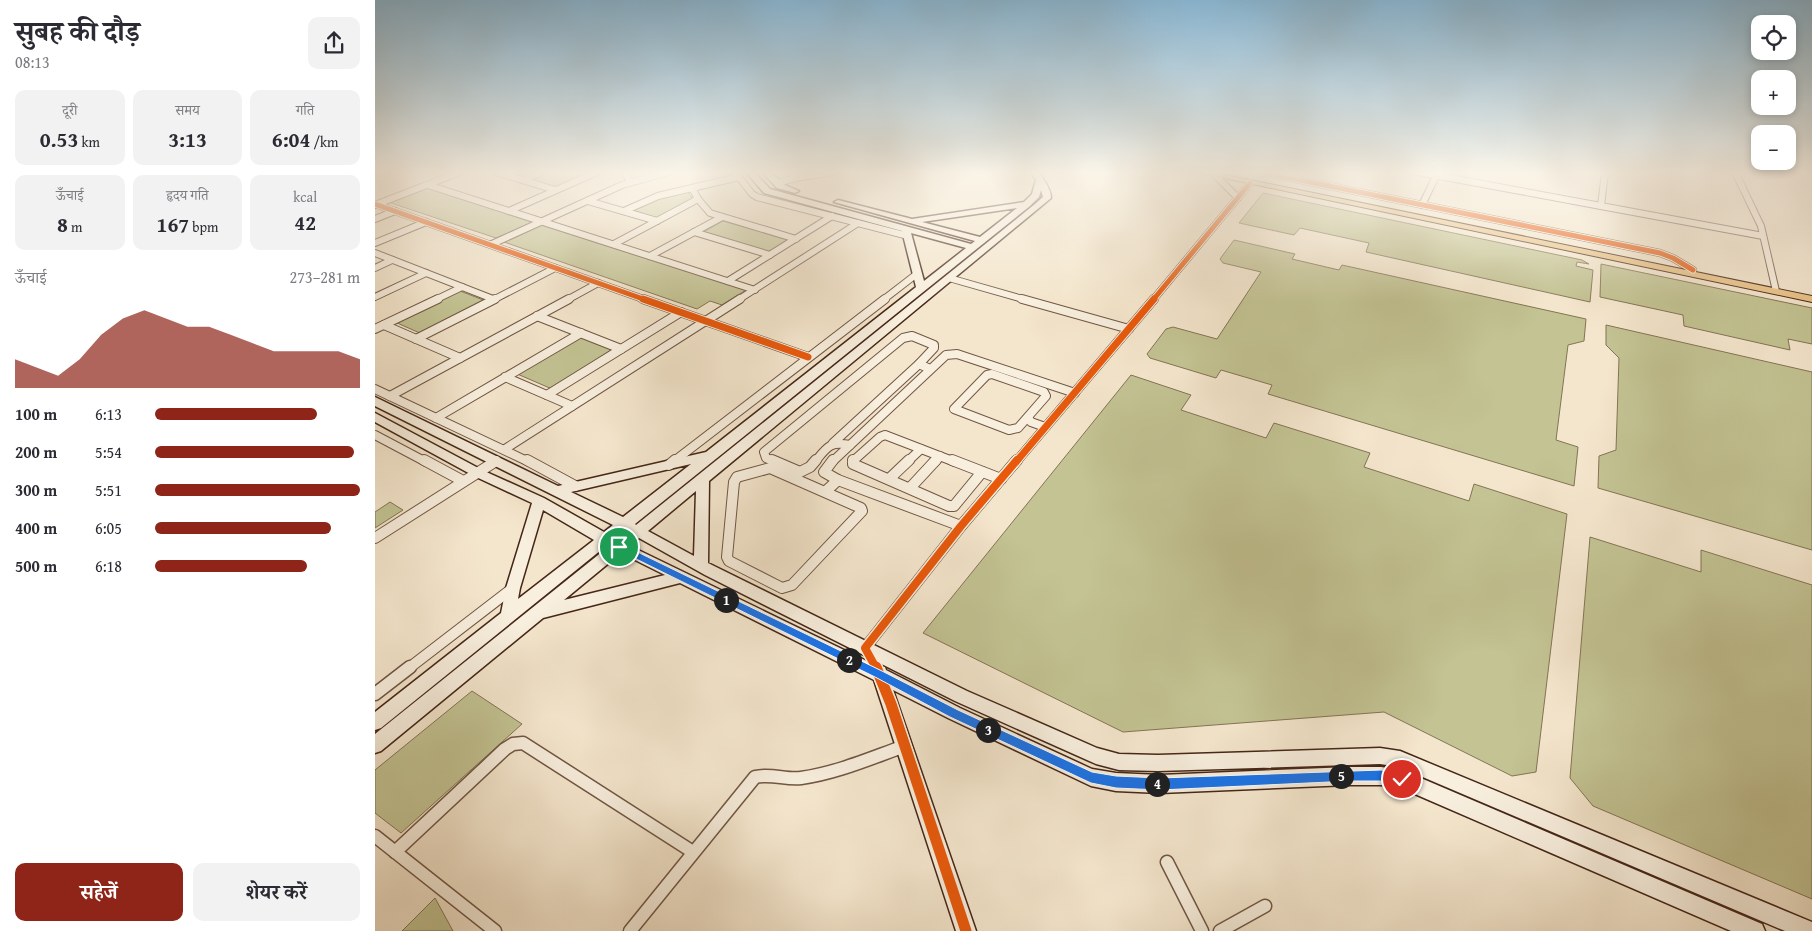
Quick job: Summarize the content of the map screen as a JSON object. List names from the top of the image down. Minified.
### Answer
{"page":{"heading":["सुबह की दौड़","08:13"],"map_buttons":["+","−"],"stats":[["दूरी","0.53 km"],["समय","3:13"],["गति","6:04 /km"],["ऊँचाई","8 m"],["हृदय गति","167 bpm"],["kcal","42"]],"chart":["ऊँचाई","273–281 m"],"list":[{"name":"100 m","note":"6:13"},{"name":"200 m","note":"5:54"},{"name":"300 m","note":"5:51"},{"name":"400 m","note":"6:05"},{"name":"500 m","note":"6:18"}],"pins":["1","2","3","5","4"],"buttons":["सहेजें","शेयर करें"]}}
